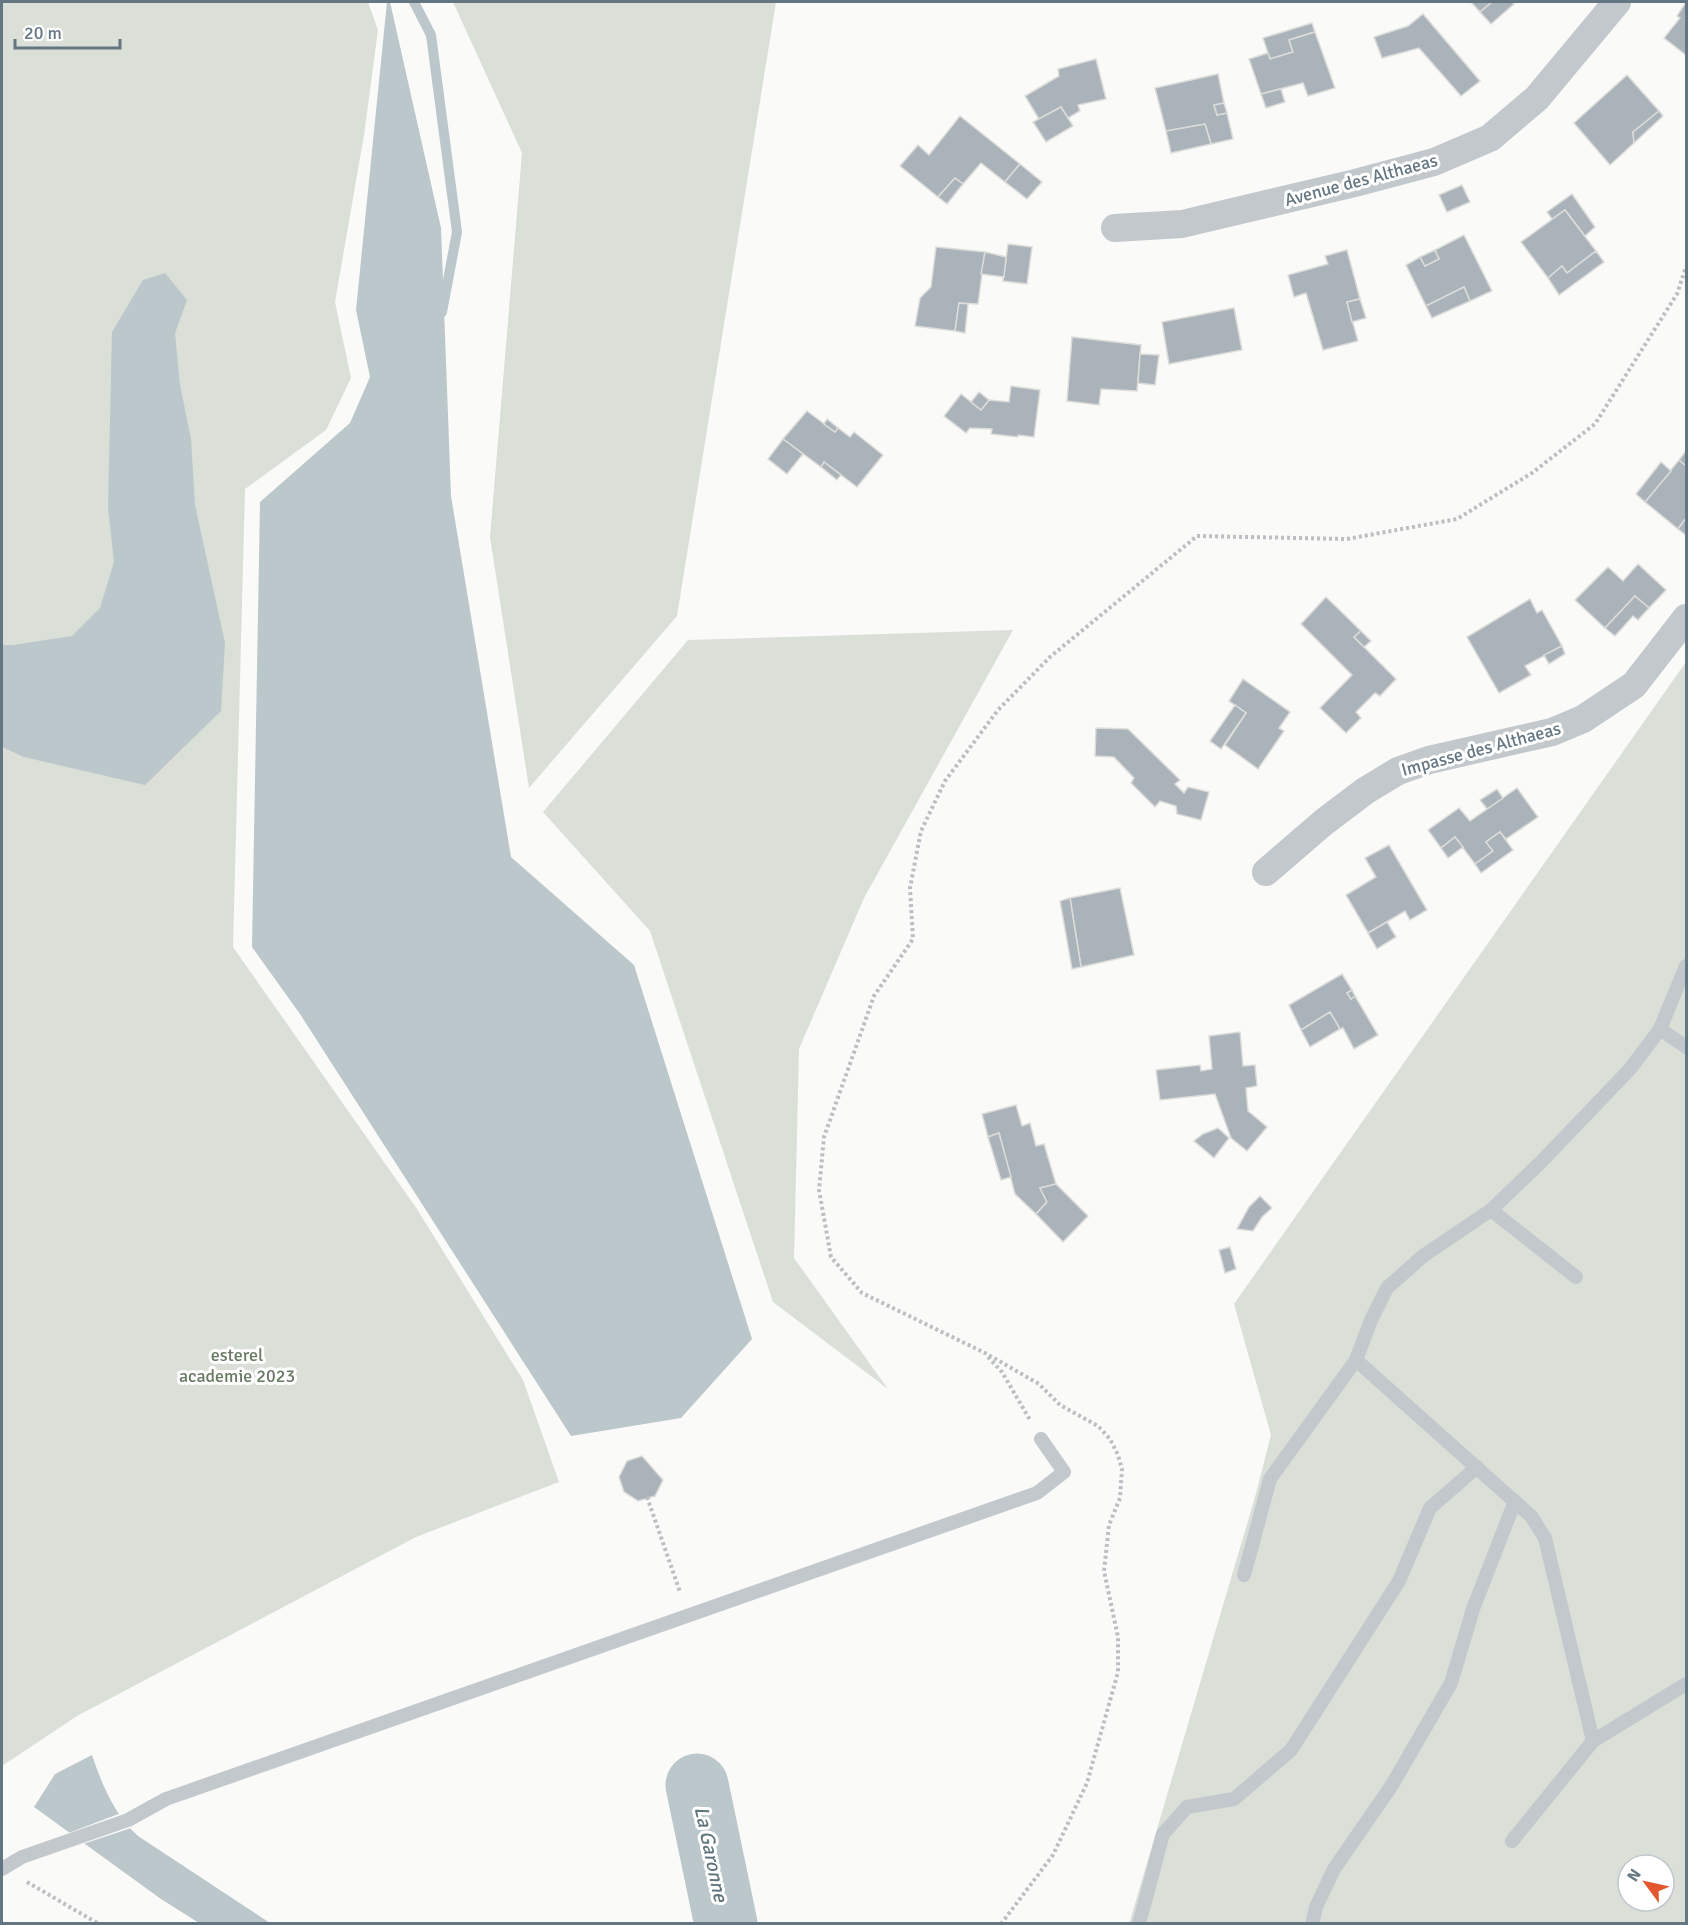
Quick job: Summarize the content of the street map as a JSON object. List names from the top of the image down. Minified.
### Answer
{"streets":{"street":["Avenue des Althaeas","Impasse des Althaeas"]},"water":["La Garonne"],"parks":["esterel academie 2023"],"scale_bar":"20 m","north":"top left"}
